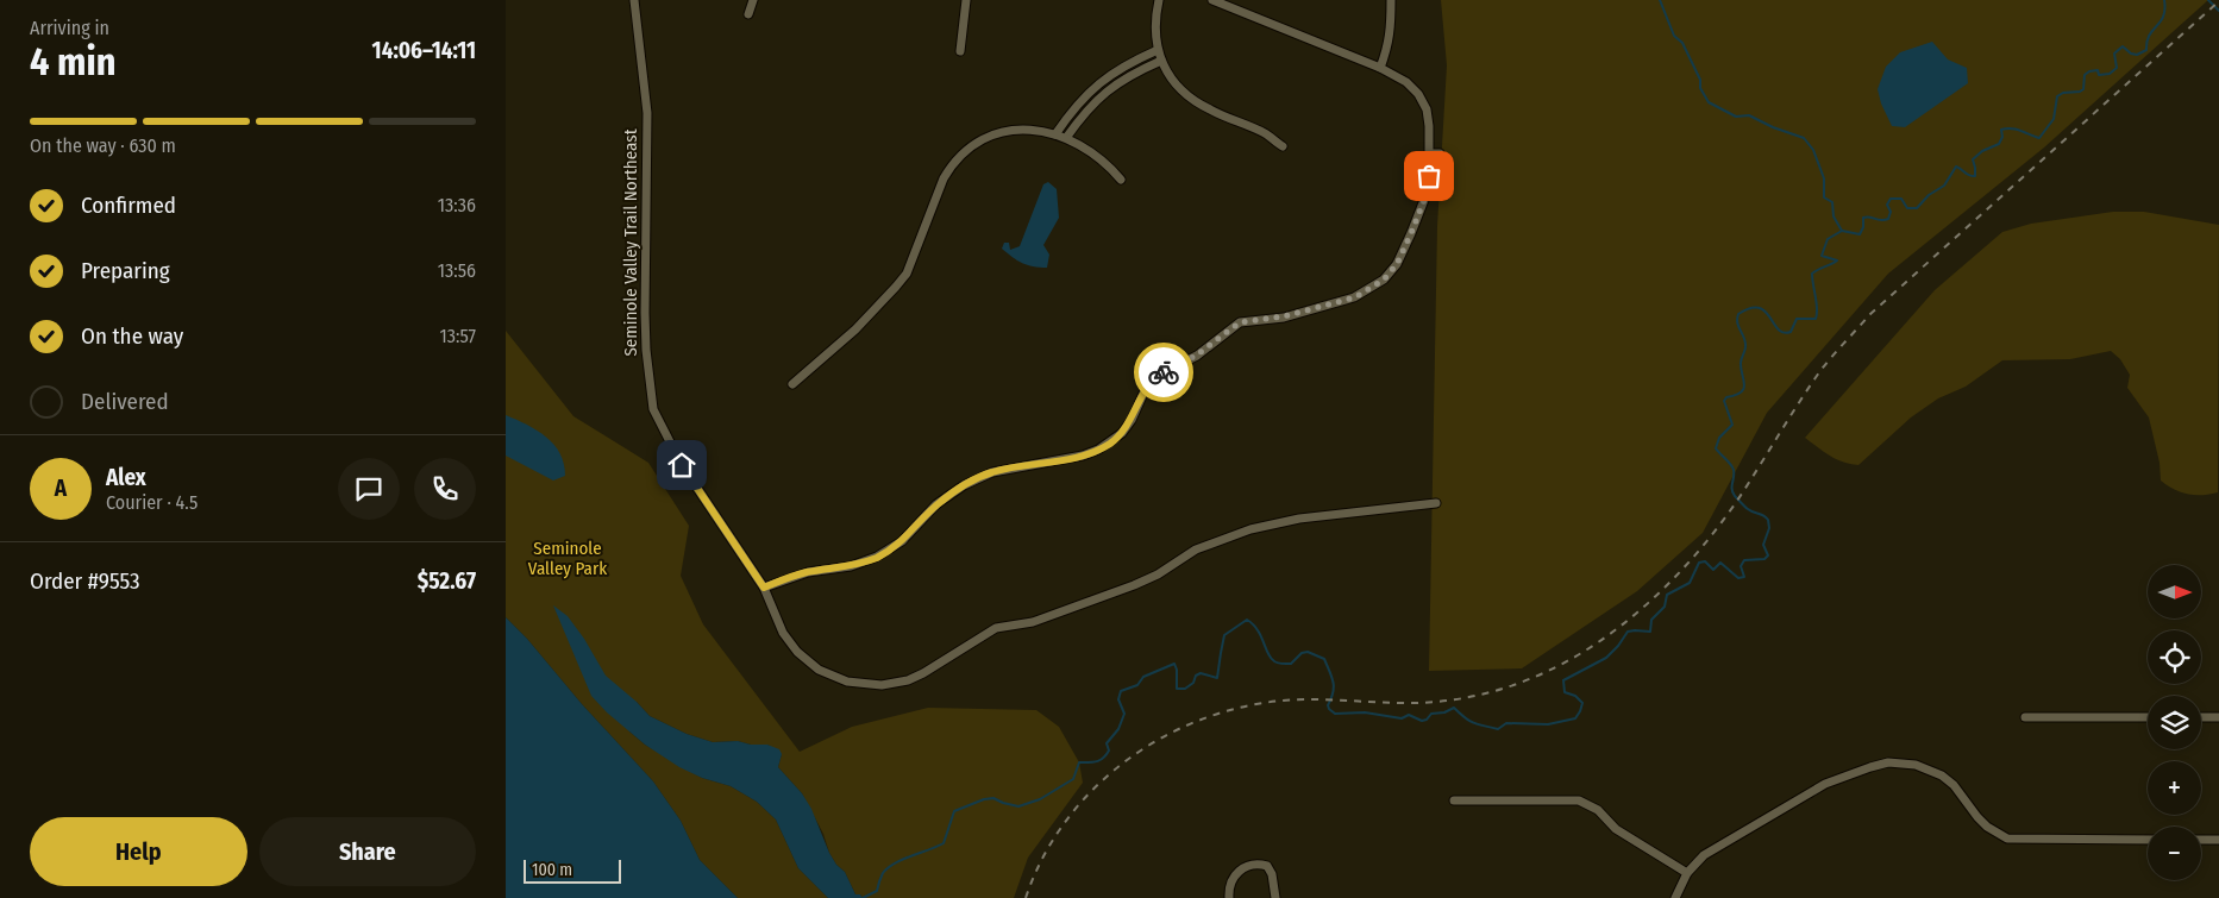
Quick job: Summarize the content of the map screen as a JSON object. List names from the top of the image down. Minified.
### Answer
{"streets":{"street":["Seminole Valley Trail Northeast"]},"parks":["Seminole Valley Park"],"scale_bar":"100 m","north":"right","page":{"heading":["4 min","Arriving in","14:06–14:11"],"panel":["Alex","Courier · 4.5","Order #9553","$52.67"],"bar":"On the way · 630 m","list":[["Confirmed","13:36"],["Preparing","13:56"],["On the way","13:57"],"Delivered"],"round":"A","map_buttons":["+","−"],"buttons":["Help","Share"],"scale":"100 m"}}
